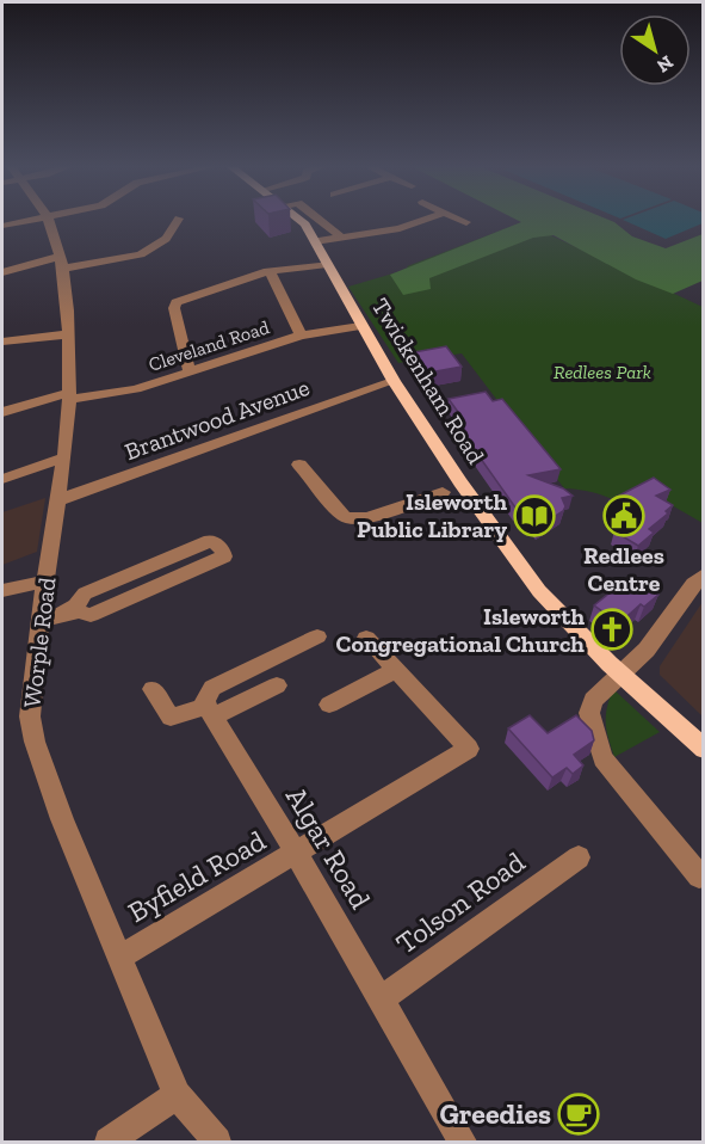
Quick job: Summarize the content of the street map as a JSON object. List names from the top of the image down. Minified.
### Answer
{"streets":{"main road":["Twickenham Road"],"street":["Cleveland Road","Brantwood Avenue","Worple Road","Algar Road","Byfield Road","Tolson Road"]},"crossings":[["Cleveland Road","Twickenham Road"],["Cleveland Road","Worple Road"],["Twickenham Road","Brantwood Avenue"],["Brantwood Avenue","Worple Road"],["Worple Road","Byfield Road"],["Algar Road","Byfield Road"],["Algar Road","Tolson Road"]],"parks":["Redlees Park"],"places":{"library":["Isleworth Public Library"],"public building":["Redlees Centre"],"church":["Isleworth Congregational Church"],"cafe":["Greedies"]},"north":"bottom right"}
